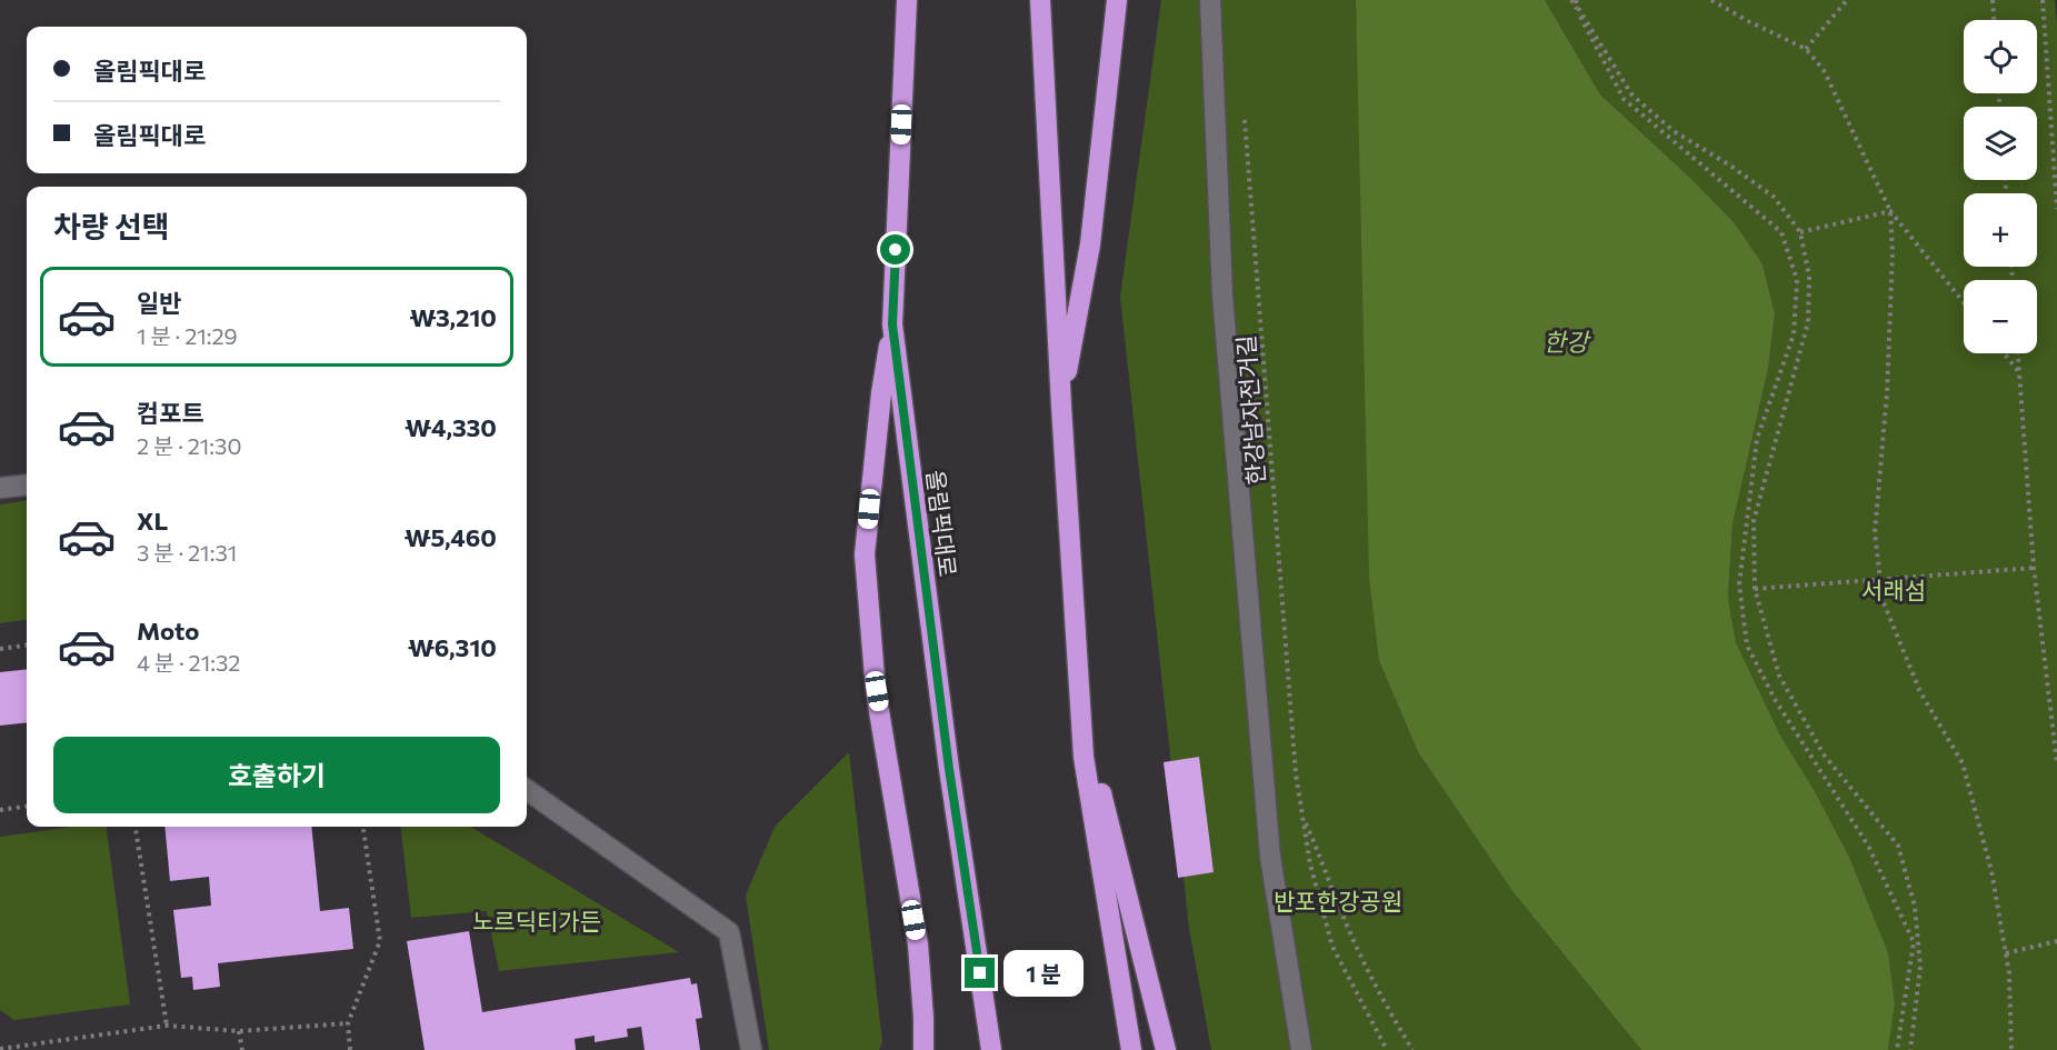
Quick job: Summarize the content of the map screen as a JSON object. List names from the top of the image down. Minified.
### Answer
{"streets":{"highway":["올림픽대로"],"path":["한강남자전거길"]},"water":["한강"],"parks":["서래섬","반포한강공원","노르딕티가든"],"page":{"map_buttons":["+","−"],"banner":["올림픽대로","올림픽대로"],"heading":"차량 선택","list":[{"name":"일반","note":"1 분 · 21:29","value":"₩3,210"},{"name":"컴포트","note":"2 분 · 21:30","value":"₩4,330"},{"name":"XL","note":"3 분 · 21:31","value":"₩5,460"},{"name":"Moto","note":"4 분 · 21:32","value":"₩6,310"}],"buttons":"호출하기","bubble":"1 분"}}
